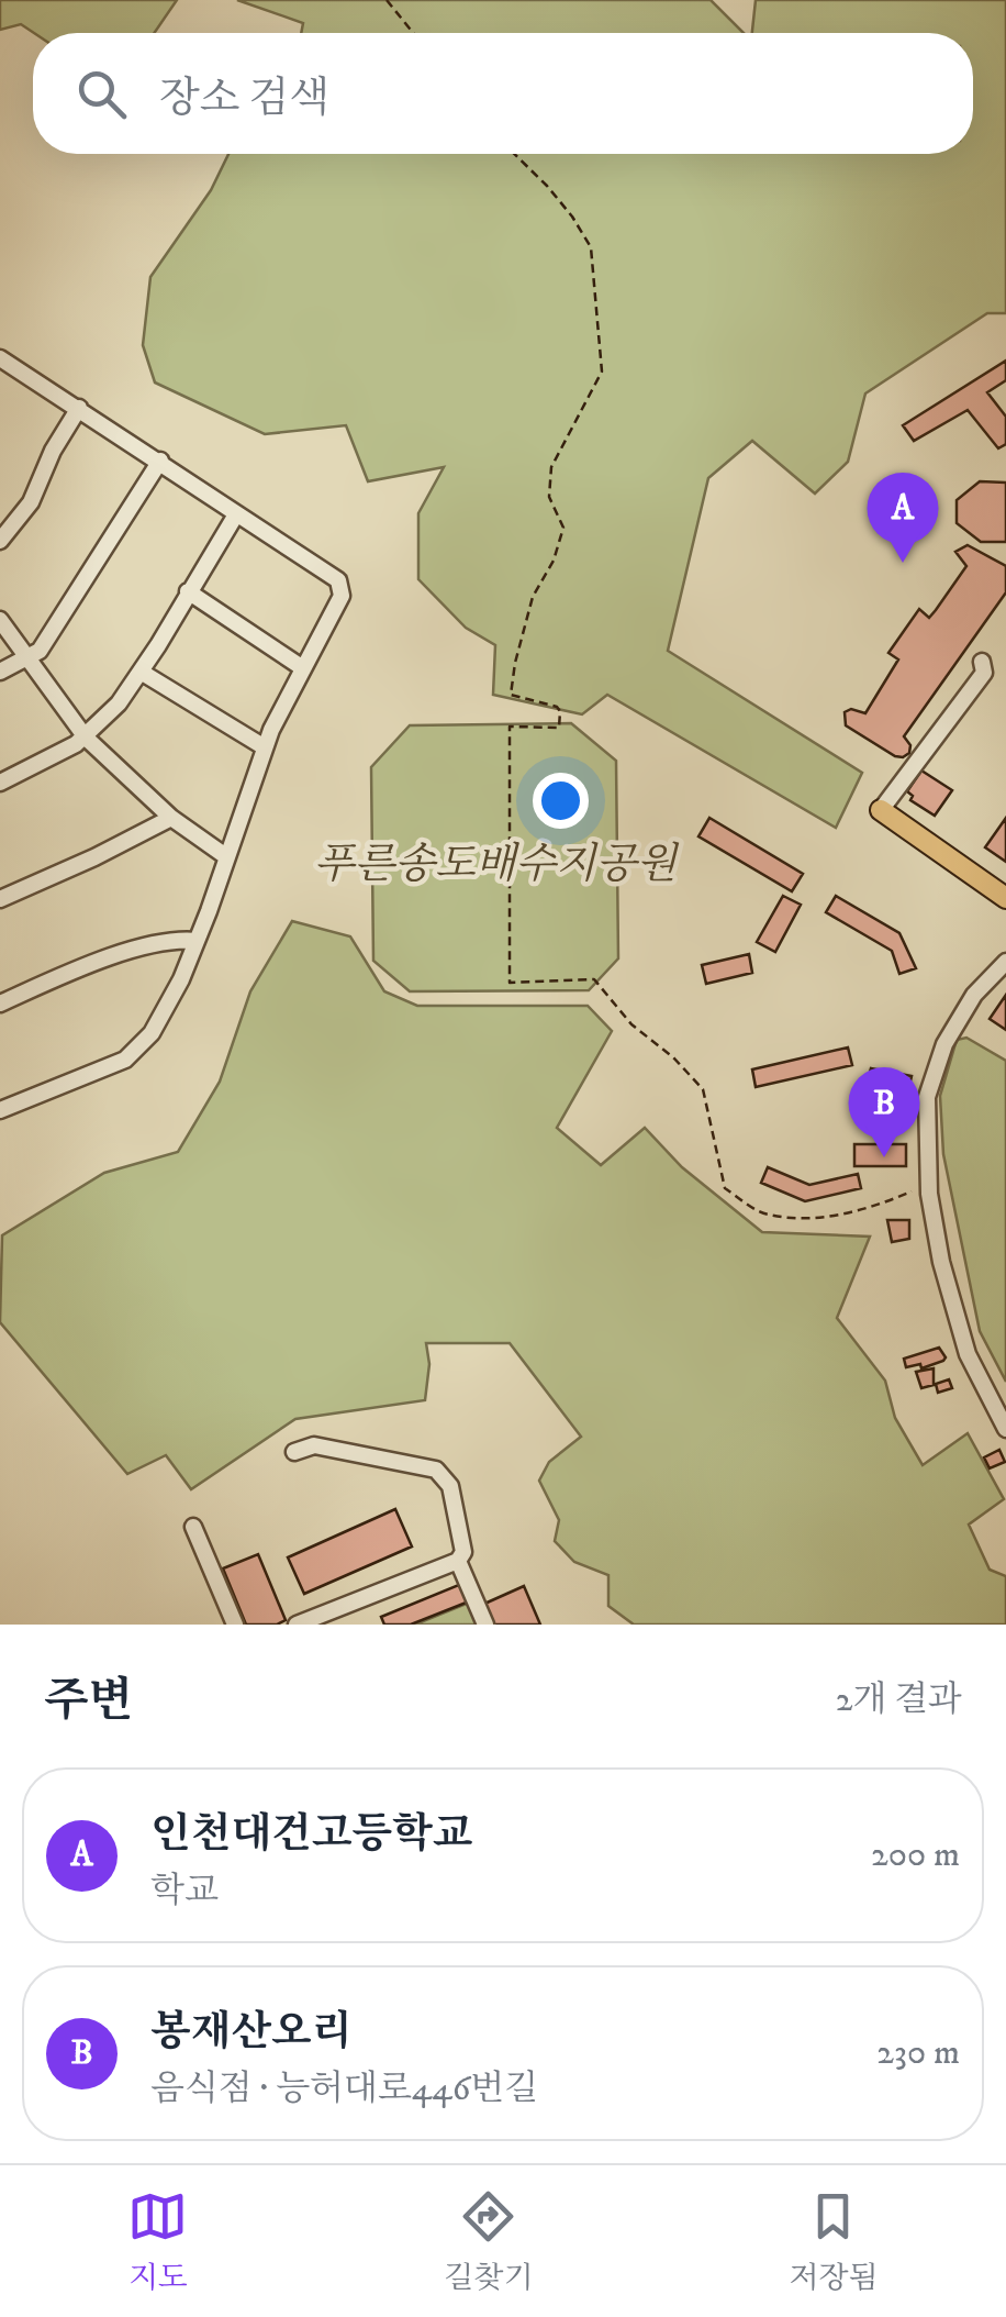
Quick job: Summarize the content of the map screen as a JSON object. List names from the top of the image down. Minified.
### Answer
{"parks":["푸른송도배수지공원"],"page":{"search":"장소 검색","pins":["A","B"],"heading":["주변","2개 결과"],"list":[{"mark":"A","name":"인천대건고등학교","note":"학교","value":"200 m"},{"mark":"B","name":"봉재산오리","note":"음식점 · 능허대로446번길","value":"230 m"}],"nav":["지도","길찾기","저장됨"]}}
